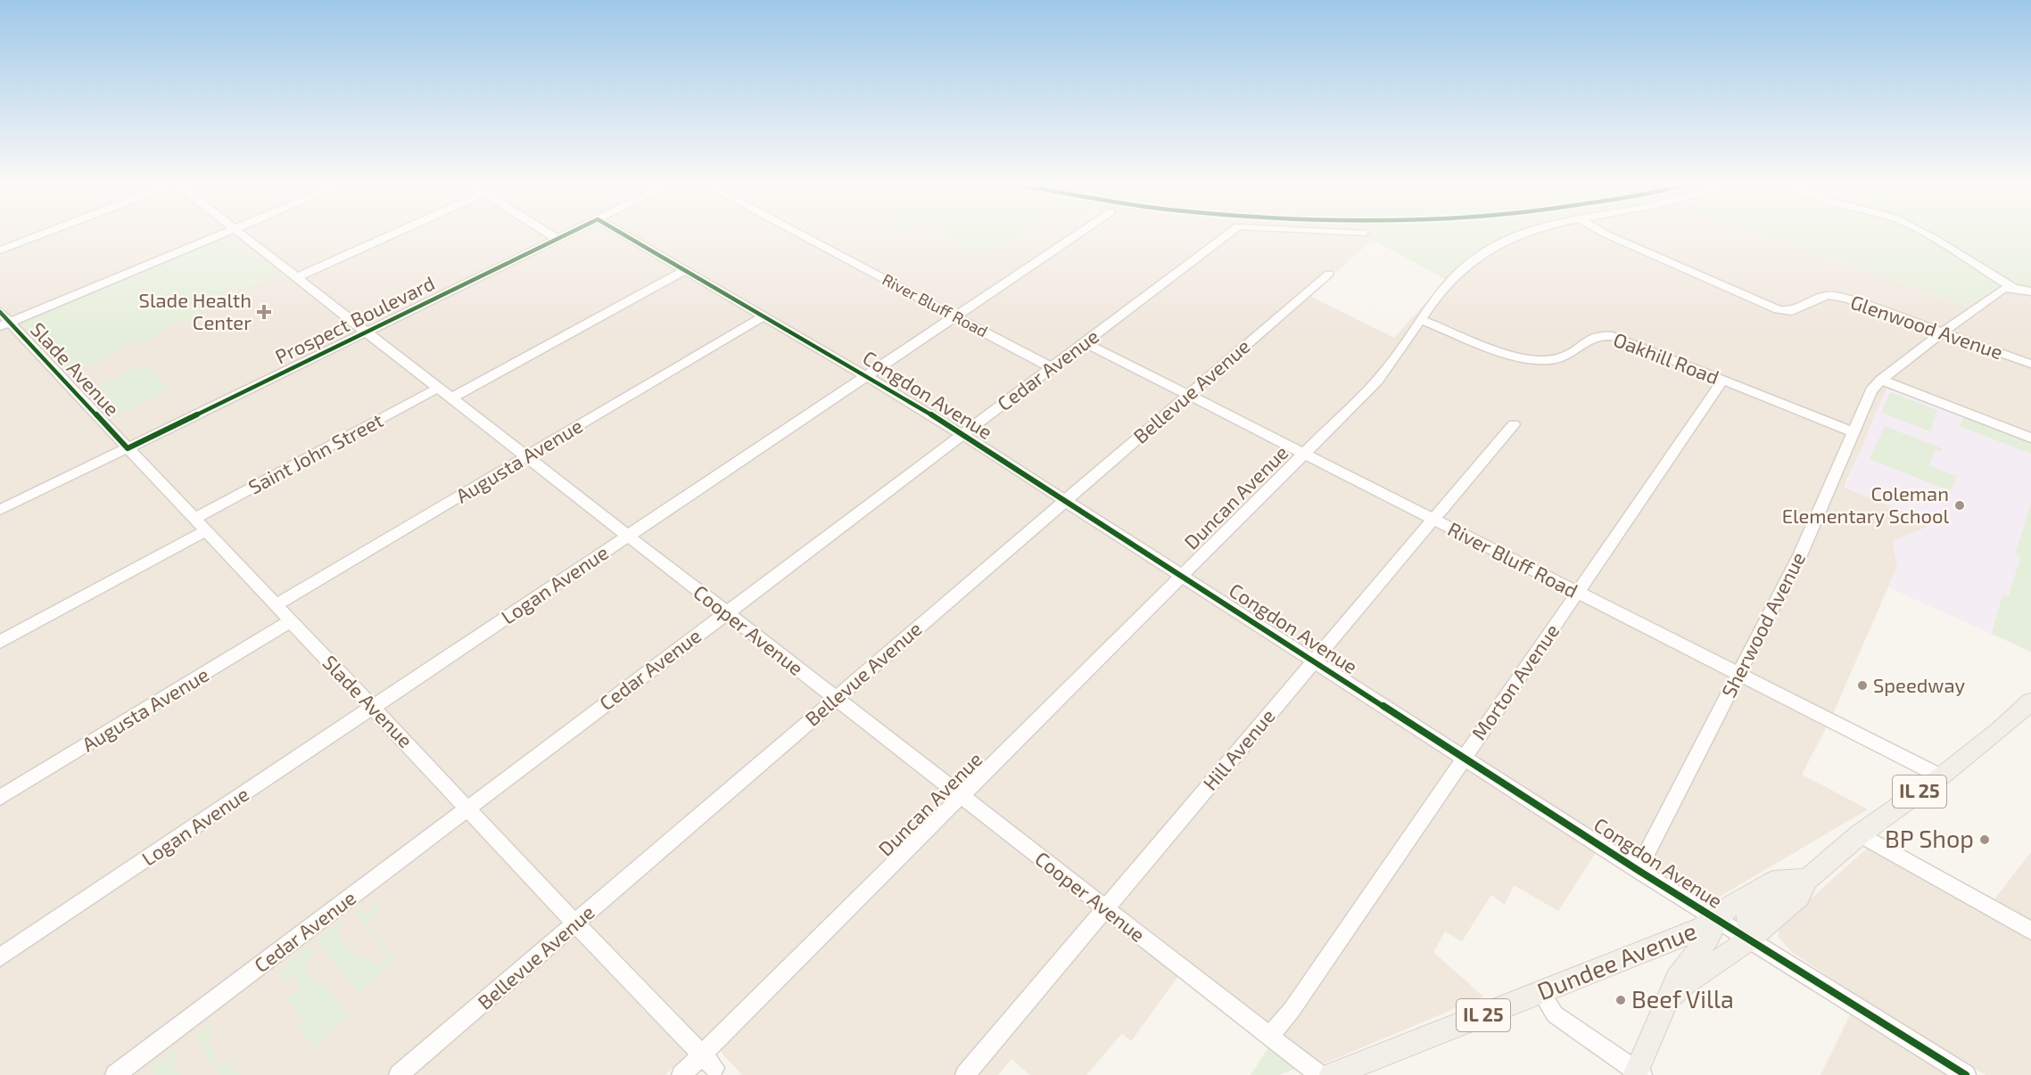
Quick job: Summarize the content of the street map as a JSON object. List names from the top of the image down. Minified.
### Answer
{"streets":{"main road":["IL 25","Dundee Avenue"],"street":["River Bluff Road","Prospect Boulevard","Glenwood Avenue","Oakhill Road","Slade Avenue","Cedar Avenue","Bellevue Avenue","Congdon Avenue","Saint John Street","Augusta Avenue","Duncan Avenue","Logan Avenue","Sherwood Avenue","Cooper Avenue","Morton Avenue","Hill Avenue"]},"crossings":[["River Bluff Road","Cedar Avenue"],["River Bluff Road","Bellevue Avenue"],["River Bluff Road","Duncan Avenue"],["River Bluff Road","Logan Avenue"],["River Bluff Road","Sherwood Avenue"],["River Bluff Road","Morton Avenue"],["River Bluff Road","Hill Avenue"],["River Bluff Road","Dundee Avenue"],["Prospect Boulevard","Slade Avenue"],["Prospect Boulevard","Cooper Avenue"],["Glenwood Avenue","Sherwood Avenue"],["Oakhill Road","Duncan Avenue"],["Oakhill Road","Sherwood Avenue"],["Oakhill Road","Morton Avenue"],["Slade Avenue","Cedar Avenue"],["Slade Avenue","Bellevue Avenue"],["Slade Avenue","Saint John Street"],["Slade Avenue","Augusta Avenue"],["Slade Avenue","Duncan Avenue"],["Slade Avenue","Logan Avenue"],["Cedar Avenue","Congdon Avenue"],["Cedar Avenue","Cooper Avenue"],["Bellevue Avenue","Congdon Avenue"],["Bellevue Avenue","Cooper Avenue"],["Congdon Avenue","Augusta Avenue"],["Congdon Avenue","Duncan Avenue"],["Congdon Avenue","Logan Avenue"],["Congdon Avenue","Sherwood Avenue"],["Congdon Avenue","Morton Avenue"],["Congdon Avenue","Hill Avenue"],["Congdon Avenue","IL 25"],["Congdon Avenue","Dundee Avenue"],["Saint John Street","Cooper Avenue"],["Augusta Avenue","Cooper Avenue"],["Duncan Avenue","Cooper Avenue"],["Logan Avenue","Cooper Avenue"],["Cooper Avenue","Morton Avenue"],["Cooper Avenue","Hill Avenue"],["IL 25","Dundee Avenue"]],"places":{"health":["Slade Health Center"],"other":["Coleman Elementary School","Speedway","BP Shop","Beef Villa"]}}
